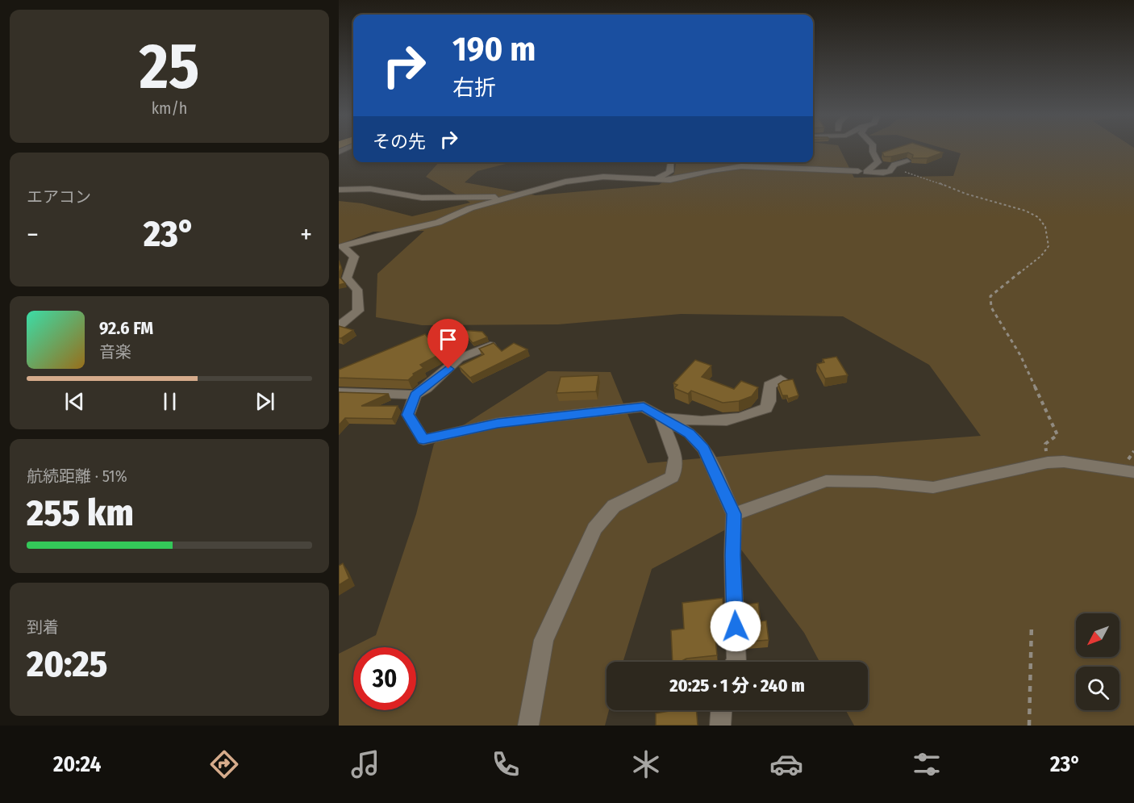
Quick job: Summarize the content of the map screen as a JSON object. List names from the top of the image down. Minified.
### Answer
{"north":"bottom left","page":{"tile":[["25","km/h"],"エアコン",["航続距離 · 51%","255 km"],["到着","20:25"]],"turn":["190 m","右折"],"then":"その先","heat":["−","23°","+"],"song":["92.6 FM","音楽"],"limit":"30","trip":"20:25 · 1 分 · 240 m","tabs":["20:24","23°"]}}
